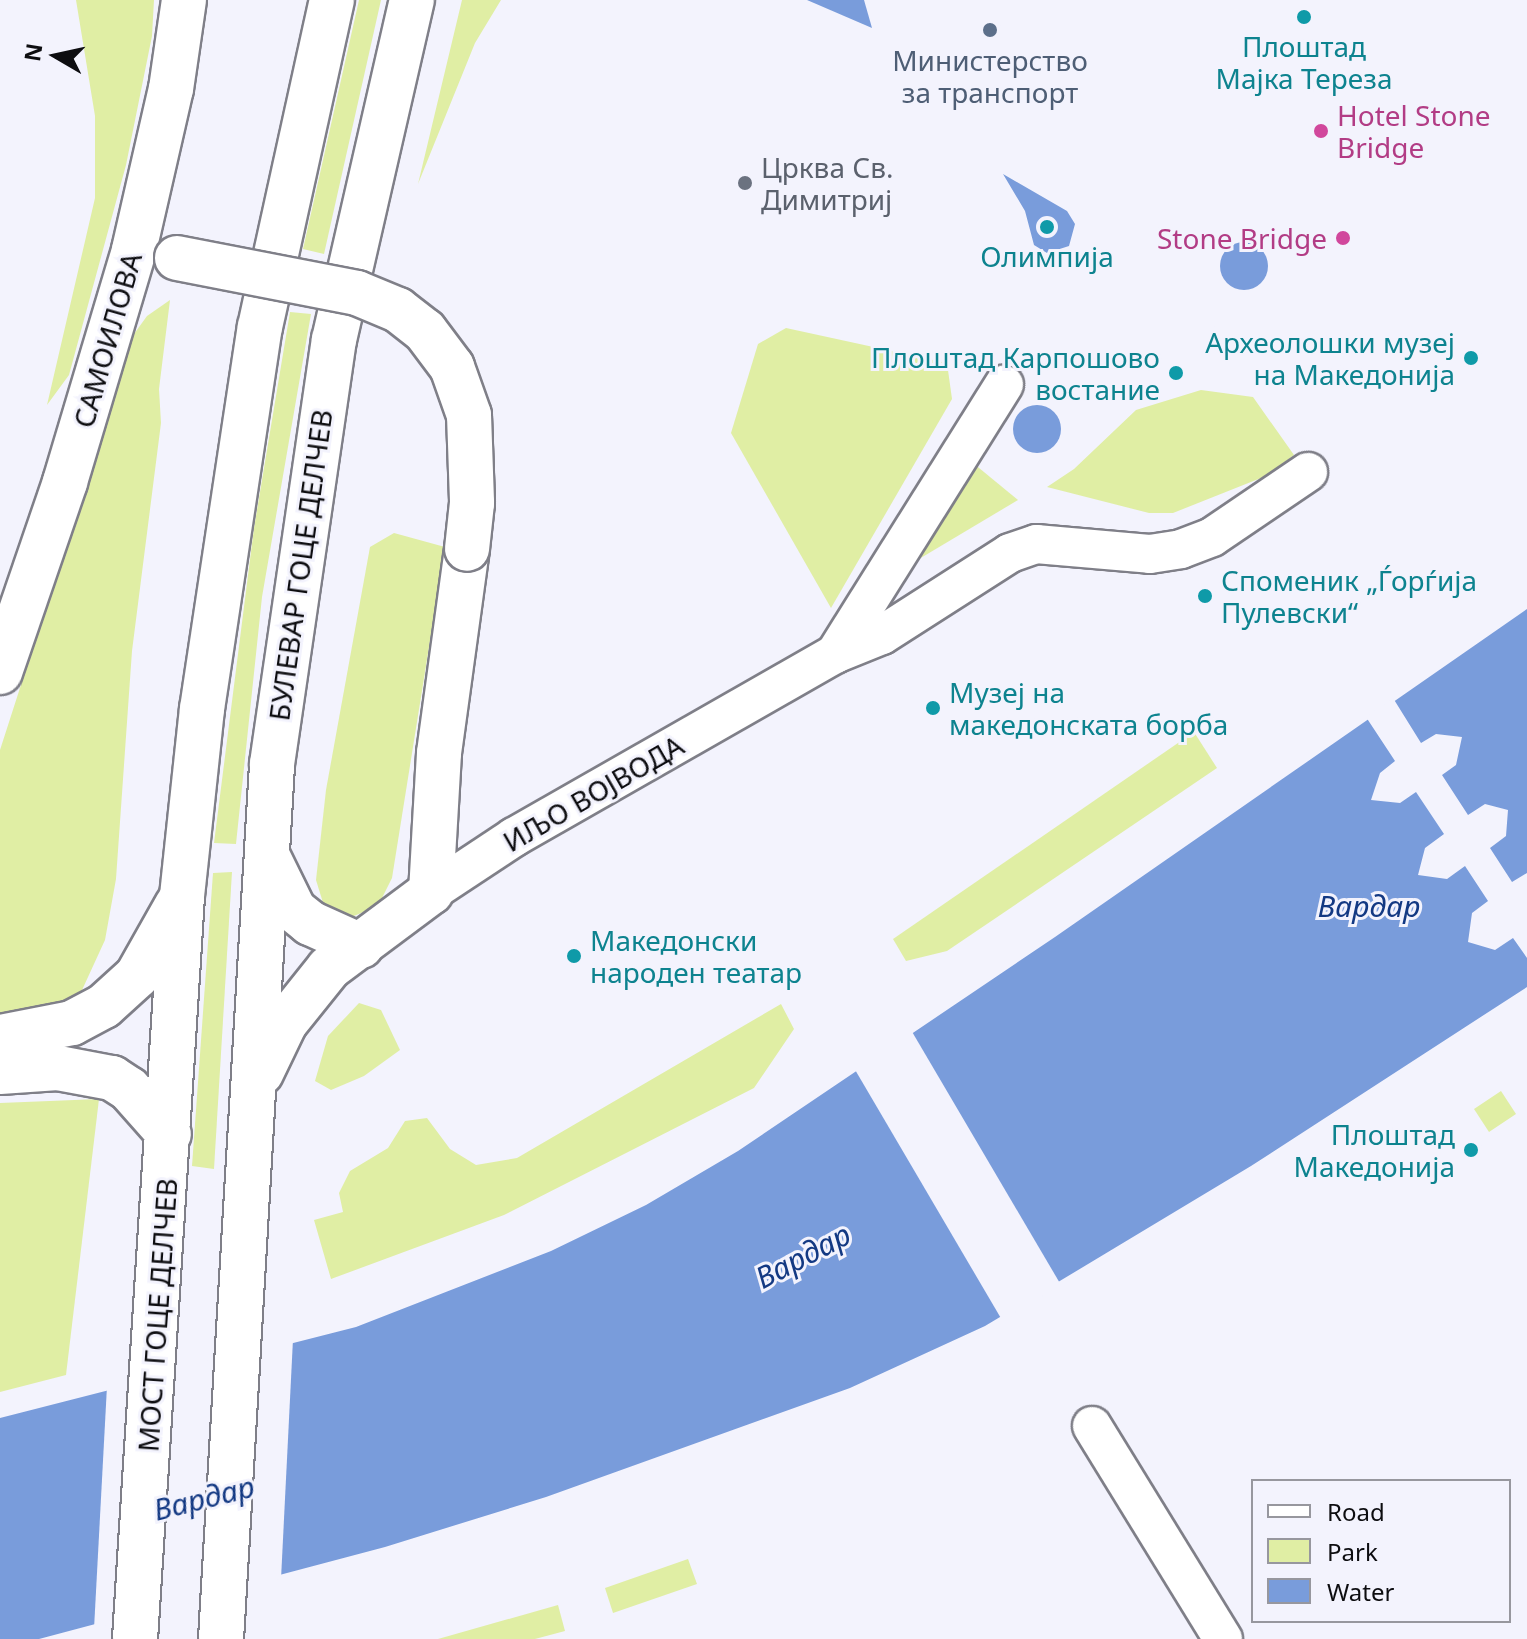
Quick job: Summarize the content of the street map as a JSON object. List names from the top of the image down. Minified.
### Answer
{"streets":{"street":["САМОИЛОВА","БУЛЕВАР ГОЦЕ ДЕЛЧЕВ","ИЉО ВОЈВОДА","МОСТ ГОЦЕ ДЕЛЧЕВ"]},"crossings":[["БУЛЕВАР ГОЦЕ ДЕЛЧЕВ","ИЉО ВОЈВОДА"]],"water":["Вардар"],"places":["Плоштад Мајка Тереза","Министерство за транспорт","Hotel Stone Bridge","Црква Св. Димитриј","Олимпија","Stone Bridge","Археолошки музеј на Македонија","Плоштад Карпошово востание","Споменик „Ѓорѓија Пулевски“","Музеј на македонската борба","Македонски народен театар","Плоштад Македонија"],"legend":["Road","Park","Water"],"north":"left"}
